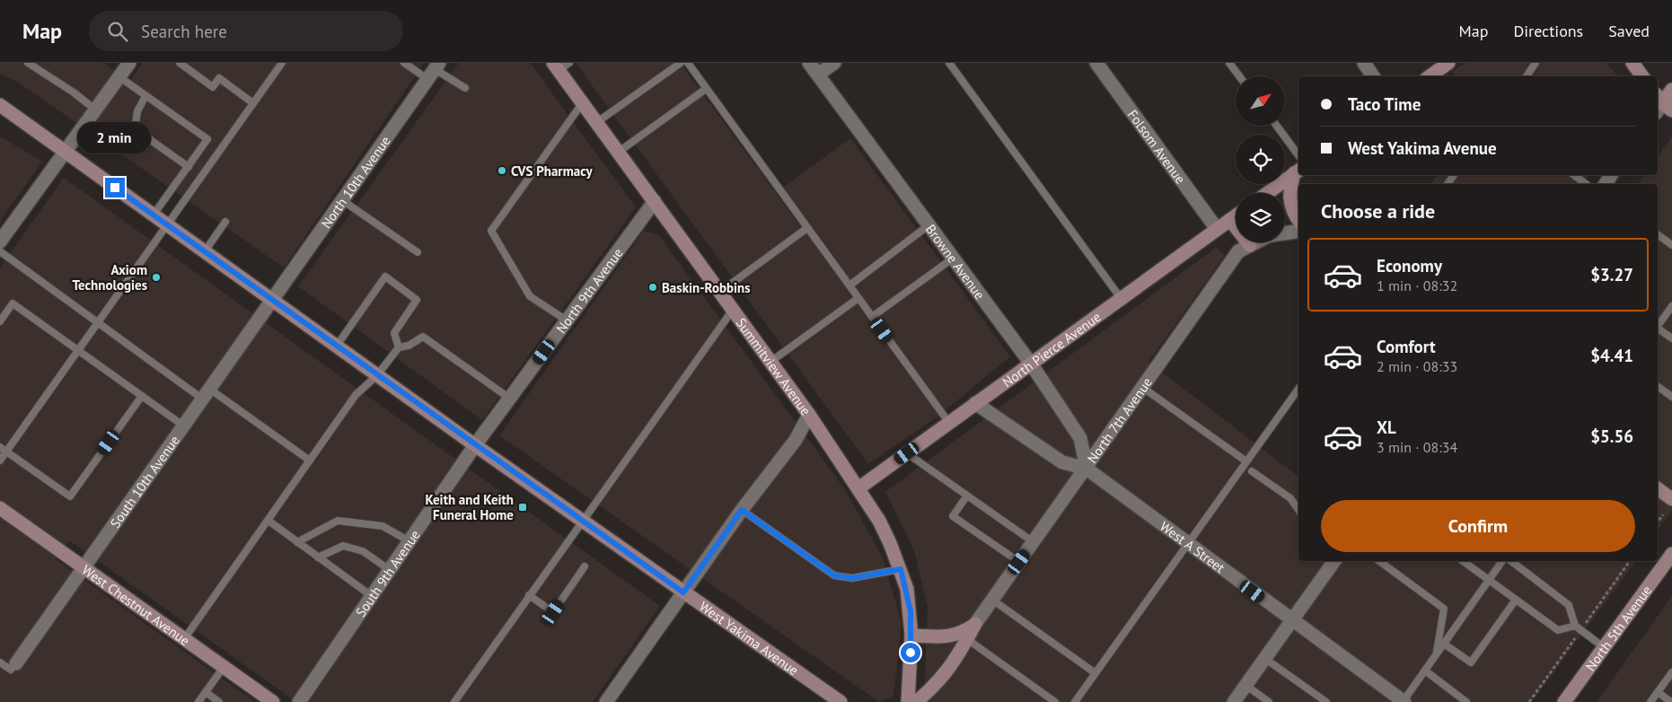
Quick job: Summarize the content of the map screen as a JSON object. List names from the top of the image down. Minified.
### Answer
{"streets":{"main road":["North Pierce Avenue","Summitview Avenue","West Chestnut Avenue","North 5th Avenue","West Yakima Avenue"],"street":["Folsom Avenue","North 10th Avenue","Browne Avenue","North 9th Avenue","North 7th Avenue","South 10th Avenue","West A Street","South 9th Avenue"]},"crossings":[["Folsom Avenue","North Pierce Avenue"],["North 10th Avenue","South 10th Avenue"],["North 10th Avenue","West Yakima Avenue"],["Browne Avenue","North Pierce Avenue"],["Browne Avenue","North 7th Avenue"],["Browne Avenue","West A Street"],["North 9th Avenue","Summitview Avenue"],["North 9th Avenue","South 9th Avenue"],["North 9th Avenue","West Yakima Avenue"],["North Pierce Avenue","Summitview Avenue"],["North Pierce Avenue","West A Street"],["North 7th Avenue","West A Street"],["South 10th Avenue","West Chestnut Avenue"],["South 10th Avenue","West Yakima Avenue"],["South 9th Avenue","West Yakima Avenue"]],"places":{"other":["CVS Pharmacy","Axiom Technologies","Baskin-Robbins"],"transit":["Keith and Keith Funeral Home"]},"north":"top right","page":{"header":"Map","search":"Search here","nav":["Map","Directions","Saved"],"banner":["Taco Time","West Yakima Avenue"],"bubble":"2 min","heading":"Choose a ride","list":[{"name":"Economy","note":"1 min · 08:32","value":"$3.27"},{"name":"Comfort","note":"2 min · 08:33","value":"$4.41"},{"name":"XL","note":"3 min · 08:34","value":"$5.56"}],"buttons":"Confirm"}}
